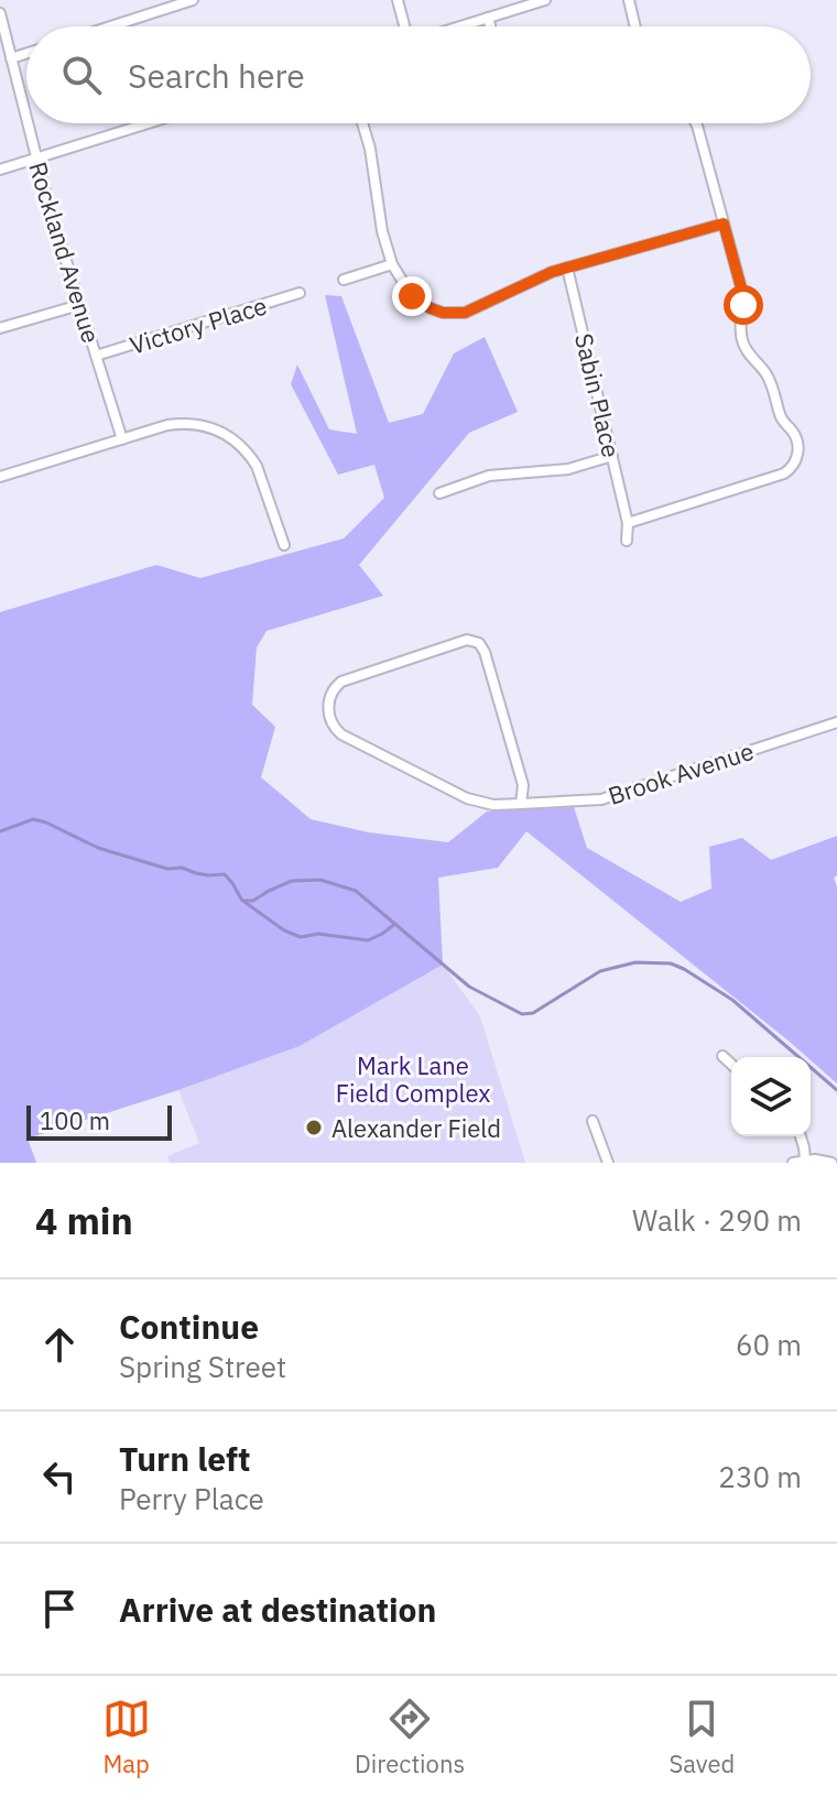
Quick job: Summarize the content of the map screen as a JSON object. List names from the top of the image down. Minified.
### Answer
{"streets":{"street":["Rockland Avenue","Victory Place","Sabin Place","Brook Avenue"]},"crossings":[["Rockland Avenue","Victory Place"]],"parks":["Mark Lane Field Complex"],"places":["Alexander Field"],"scale_bar":"100 m","page":{"search":"Search here","scale":"100 m","heading":["4 min","Walk · 290 m"],"list":[["Continue","Spring Street","60 m"],["Turn left","Perry Place","230 m"],"Arrive at destination"],"nav":["Map","Directions","Saved"]}}
